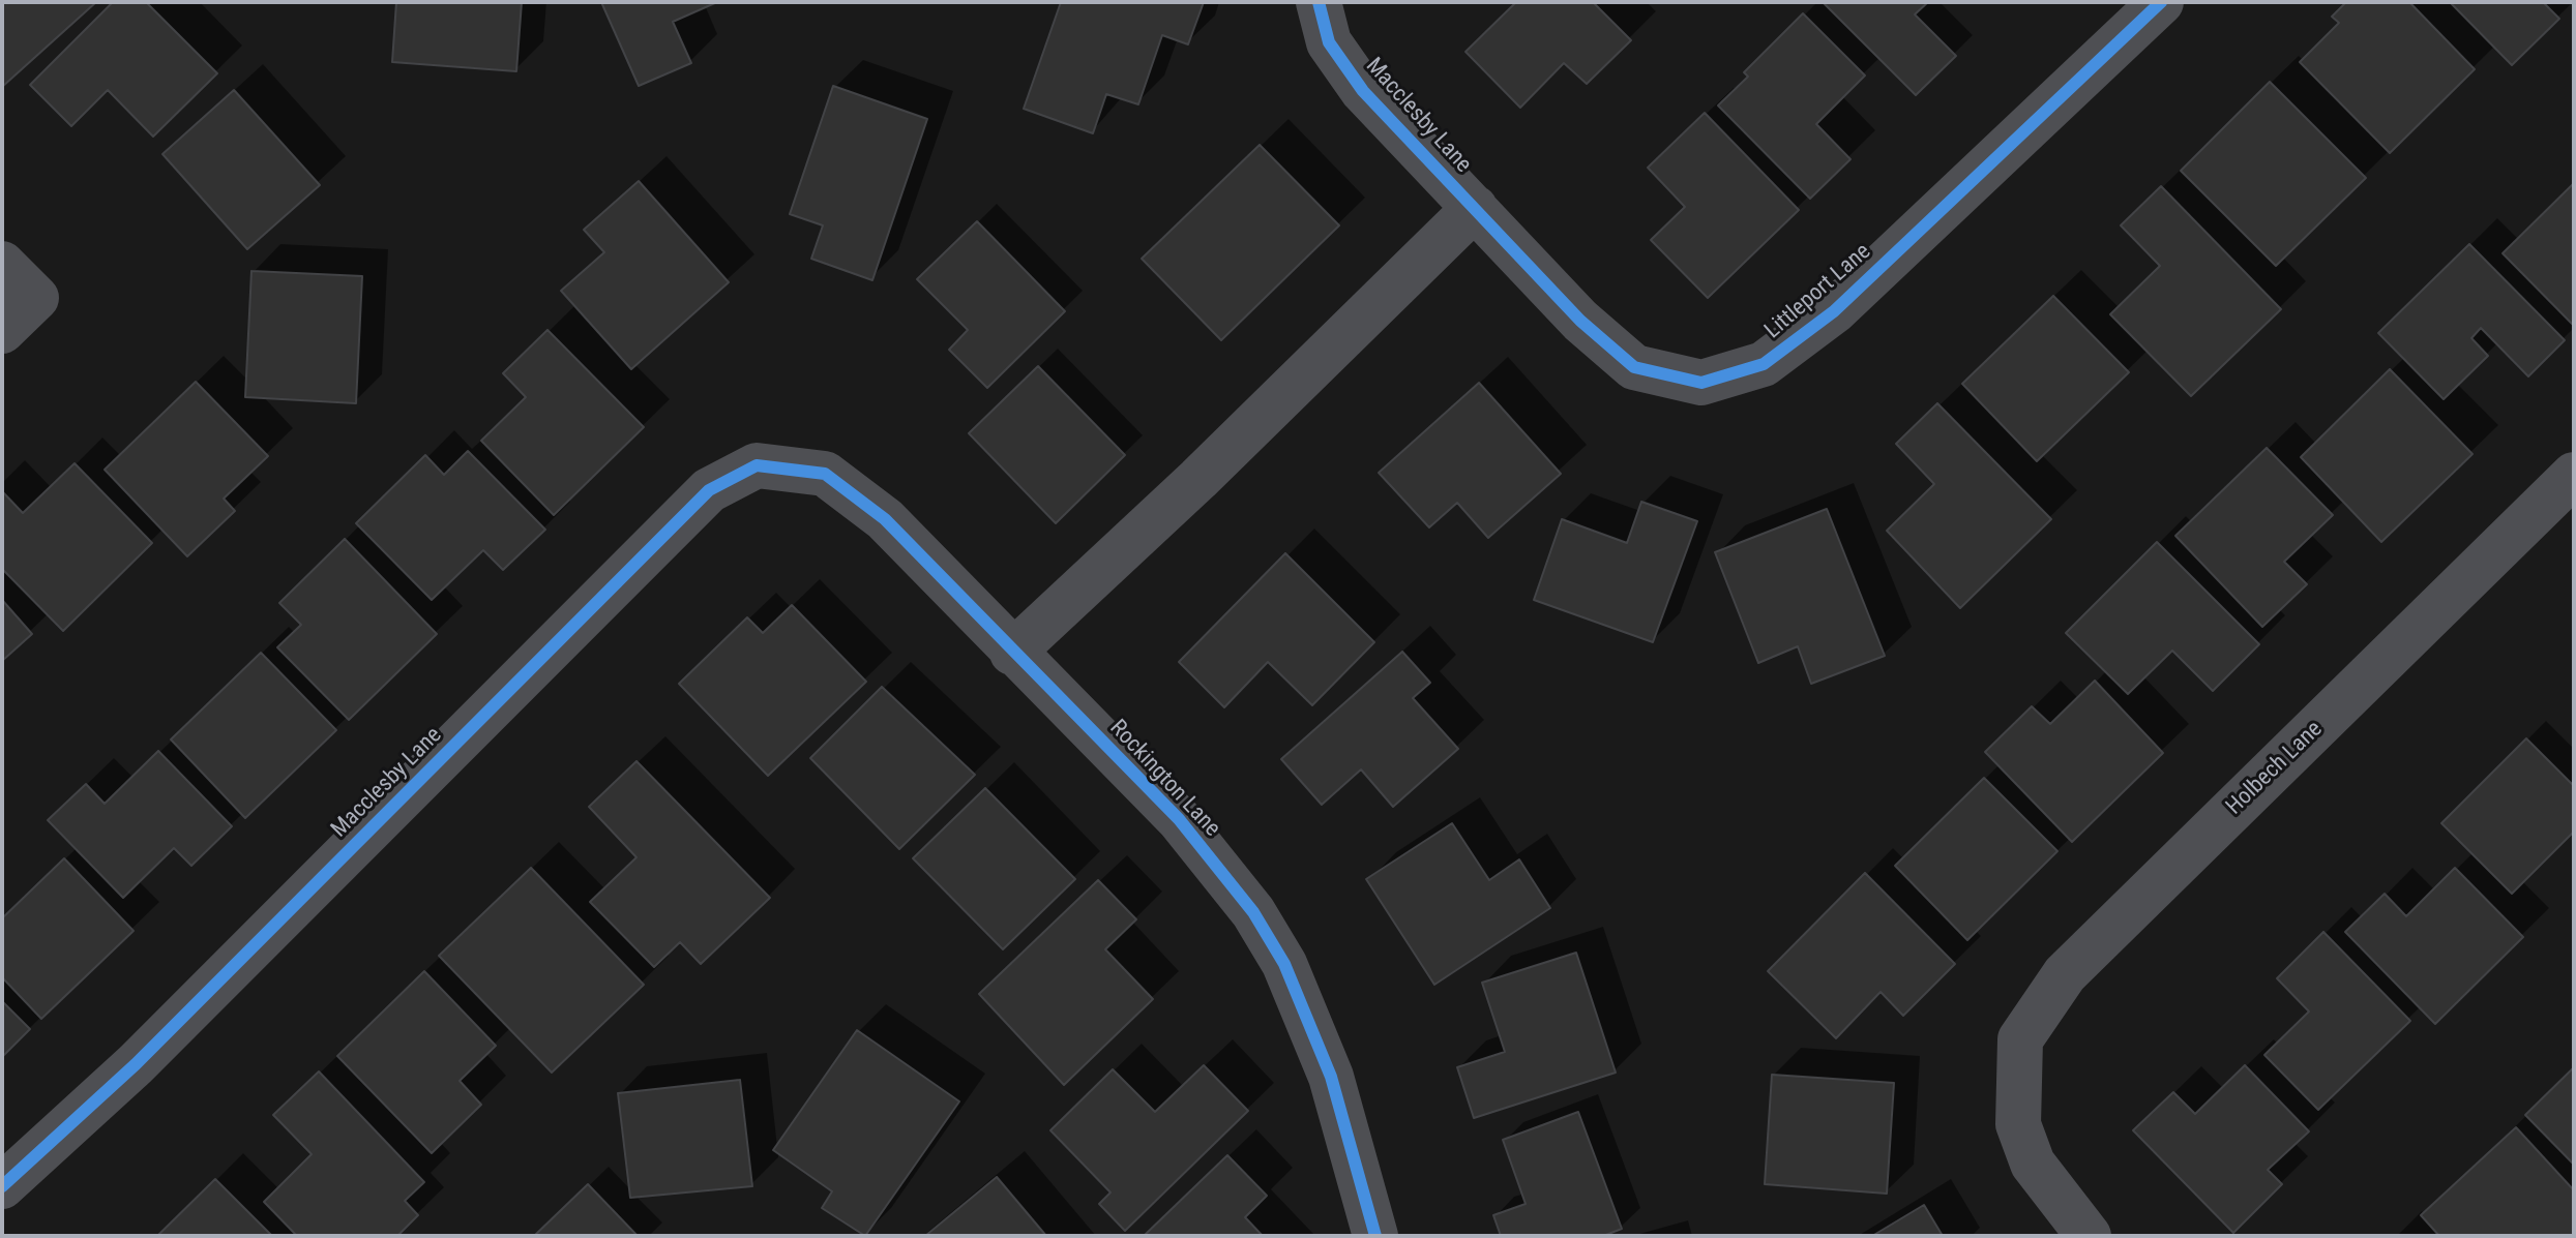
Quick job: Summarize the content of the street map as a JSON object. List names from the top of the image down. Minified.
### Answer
{"streets":{"street":["Macclesby Lane","Littleport Lane","Holbech Lane","Rockington Lane"]},"crossings":[["Macclesby Lane","Littleport Lane"],["Macclesby Lane","Rockington Lane"]]}
